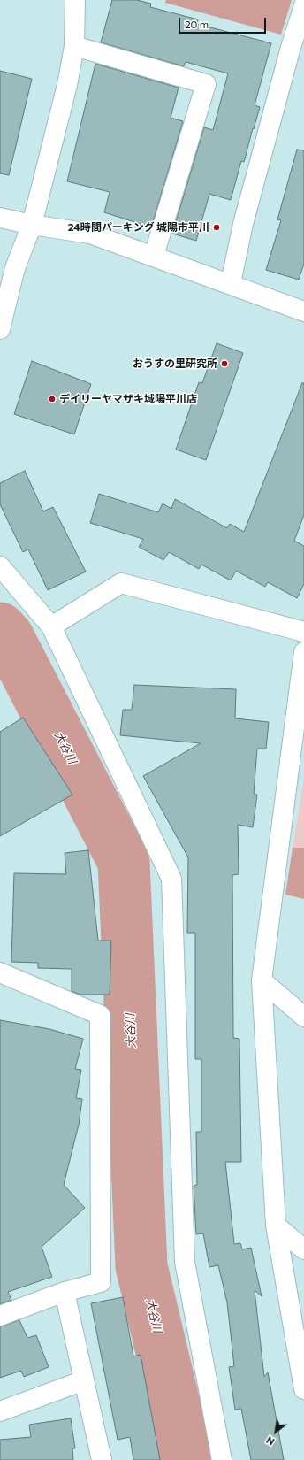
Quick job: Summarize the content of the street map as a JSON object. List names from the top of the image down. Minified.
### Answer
{"water":["大谷川"],"places":["24時間パーキング 城陽市平川","おうすの里研究所","デイリーヤマザキ城陽平川店"],"scale_bar":"20 m","north":"bottom left"}
